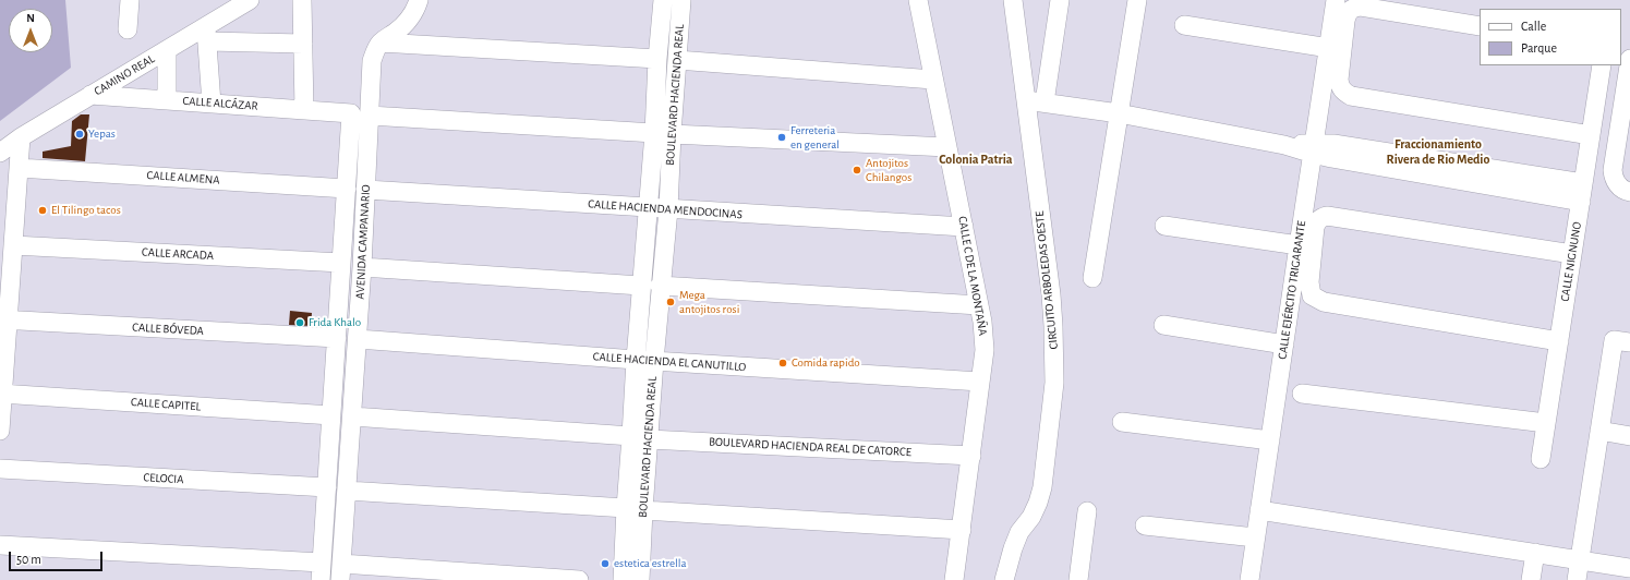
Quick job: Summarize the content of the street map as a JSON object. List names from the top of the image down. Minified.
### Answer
{"streets":{"street":["CAMINO REAL","BOULEVARD HACIENDA REAL","CALLE ALCÁZAR","CALLE ALMENA","CALLE HACIENDA MENDOCINAS","AVENIDA CAMPANARIO","CALLE ARCADA","CALLE NIGNUNO","CALLE C DE LA MONTAÑA","CIRCUITO ARBOLEDAS OESTE","CALLE EJÉRCITO TRIGARANTE","CALLE BÓVEDA","CALLE HACIENDA EL CANUTILLO","CALLE CAPITEL","BOULEVARD HACIENDA REAL DE CATORCE","CELOCIA"]},"crossings":[["CAMINO REAL","CALLE ALCÁZAR"],["BOULEVARD HACIENDA REAL","CALLE HACIENDA MENDOCINAS"],["BOULEVARD HACIENDA REAL","CALLE HACIENDA EL CANUTILLO"],["BOULEVARD HACIENDA REAL","BOULEVARD HACIENDA REAL DE CATORCE"],["CALLE ALCÁZAR","AVENIDA CAMPANARIO"],["CALLE ALMENA","AVENIDA CAMPANARIO"],["CALLE HACIENDA MENDOCINAS","AVENIDA CAMPANARIO"],["CALLE HACIENDA MENDOCINAS","CALLE C DE LA MONTAÑA"],["AVENIDA CAMPANARIO","CALLE ARCADA"],["AVENIDA CAMPANARIO","CALLE BÓVEDA"],["AVENIDA CAMPANARIO","CALLE HACIENDA EL CANUTILLO"],["AVENIDA CAMPANARIO","CALLE CAPITEL"],["AVENIDA CAMPANARIO","BOULEVARD HACIENDA REAL DE CATORCE"],["AVENIDA CAMPANARIO","CELOCIA"],["CALLE C DE LA MONTAÑA","CALLE HACIENDA EL CANUTILLO"],["CALLE C DE LA MONTAÑA","BOULEVARD HACIENDA REAL DE CATORCE"]],"districts":["Fraccionamiento Rivera de Rio Medio","Colonia Patria"],"places":["Yepas","Ferreteria en general","Antojitos Chilangos","El Tilingo tacos","Mega antojitos rosi","Frida Khalo","Comida rapido","estetica estrella"],"legend":["Calle","Parque"],"scale_bar":"50 m","north":"top"}
